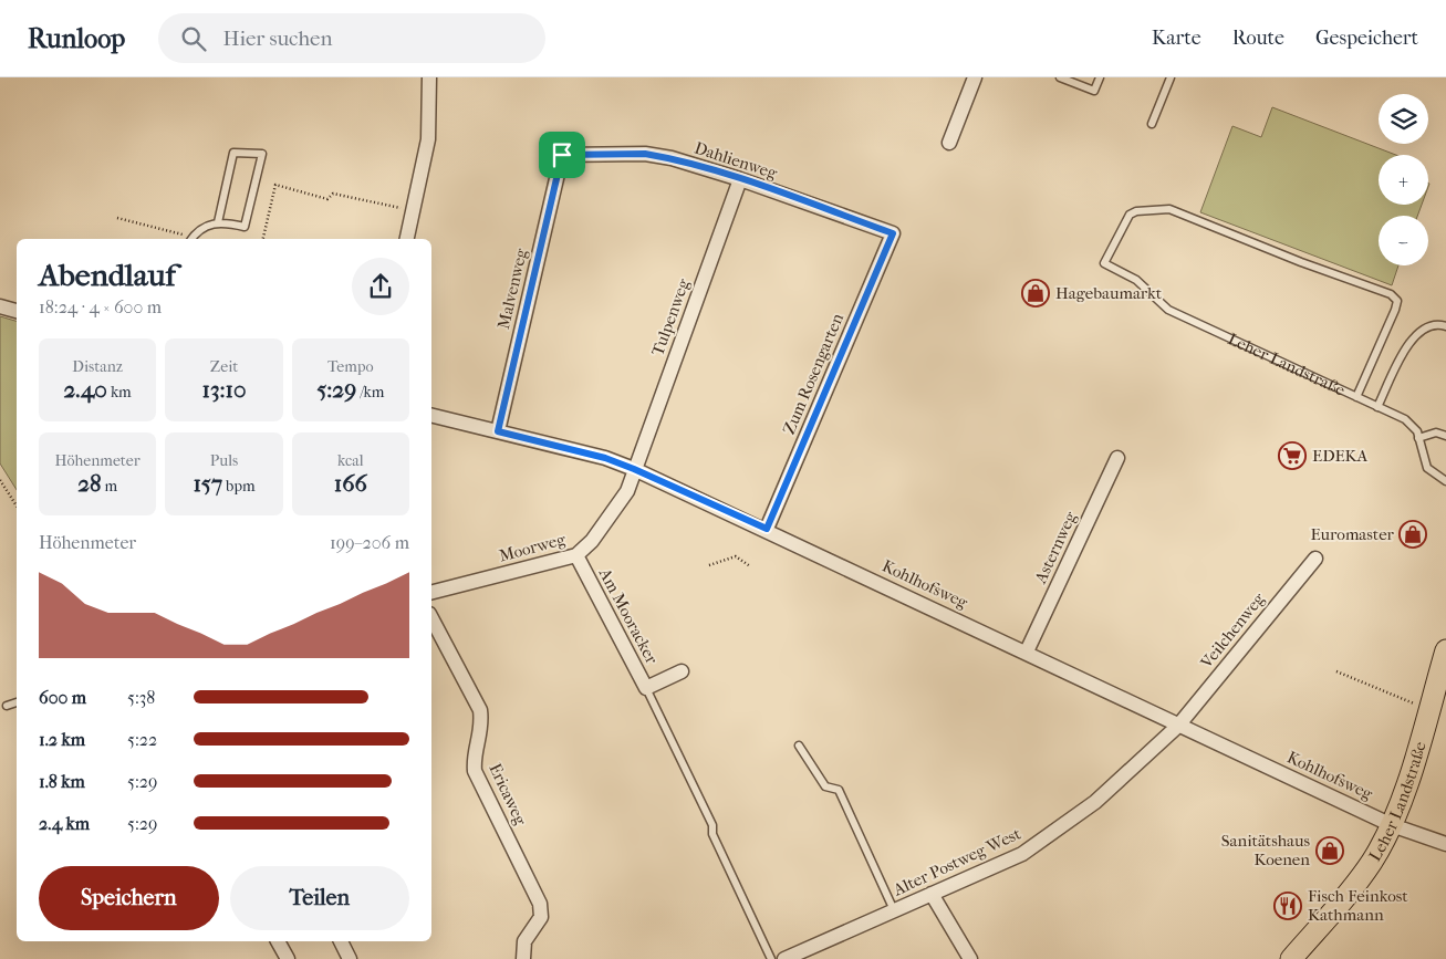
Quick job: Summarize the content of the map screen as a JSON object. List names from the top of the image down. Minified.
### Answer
{"streets":{"main road":["Leher Landstraße"],"street":["Dahlienweg","Malvenweg","Tulpenweg","Zum Rosengarten","Moorweg","Asternweg","Kohlhofsweg","Am Mooracker","Veilchenweg","Ericaweg","Alter Postweg West"]},"crossings":[["Dahlienweg","Malvenweg"],["Dahlienweg","Tulpenweg"],["Dahlienweg","Zum Rosengarten"],["Malvenweg","Kohlhofsweg"],["Tulpenweg","Moorweg"],["Tulpenweg","Kohlhofsweg"],["Leher Landstraße","Kohlhofsweg"],["Zum Rosengarten","Kohlhofsweg"],["Moorweg","Kohlhofsweg"],["Moorweg","Am Mooracker"],["Asternweg","Kohlhofsweg"],["Kohlhofsweg","Veilchenweg"],["Kohlhofsweg","Alter Postweg West"],["Veilchenweg","Alter Postweg West"]],"places":{"shop":["Hagebaumarkt","Euromaster","Sanitätshaus Koenen"],"supermarket":["EDEKA"],"restaurant":["Fisch Feinkost Kathmann"]},"page":{"header":"Runloop","search":"Hier suchen","nav":["Karte","Route","Gespeichert"],"map_buttons":["+","−"],"heading":["Abendlauf","18:24 · 4 × 600 m"],"stats":[["Distanz","2.40 km"],["Zeit","13:10"],["Tempo","5:29 /km"],["Höhenmeter","28 m"],["Puls","157 bpm"],["kcal","166"]],"chart":["Höhenmeter","199–206 m"],"list":[{"name":"600 m","note":"5:38"},{"name":"1.2 km","note":"5:22"},{"name":"1.8 km","note":"5:29"},{"name":"2.4 km","note":"5:29"}],"buttons":["Speichern","Teilen"]}}
